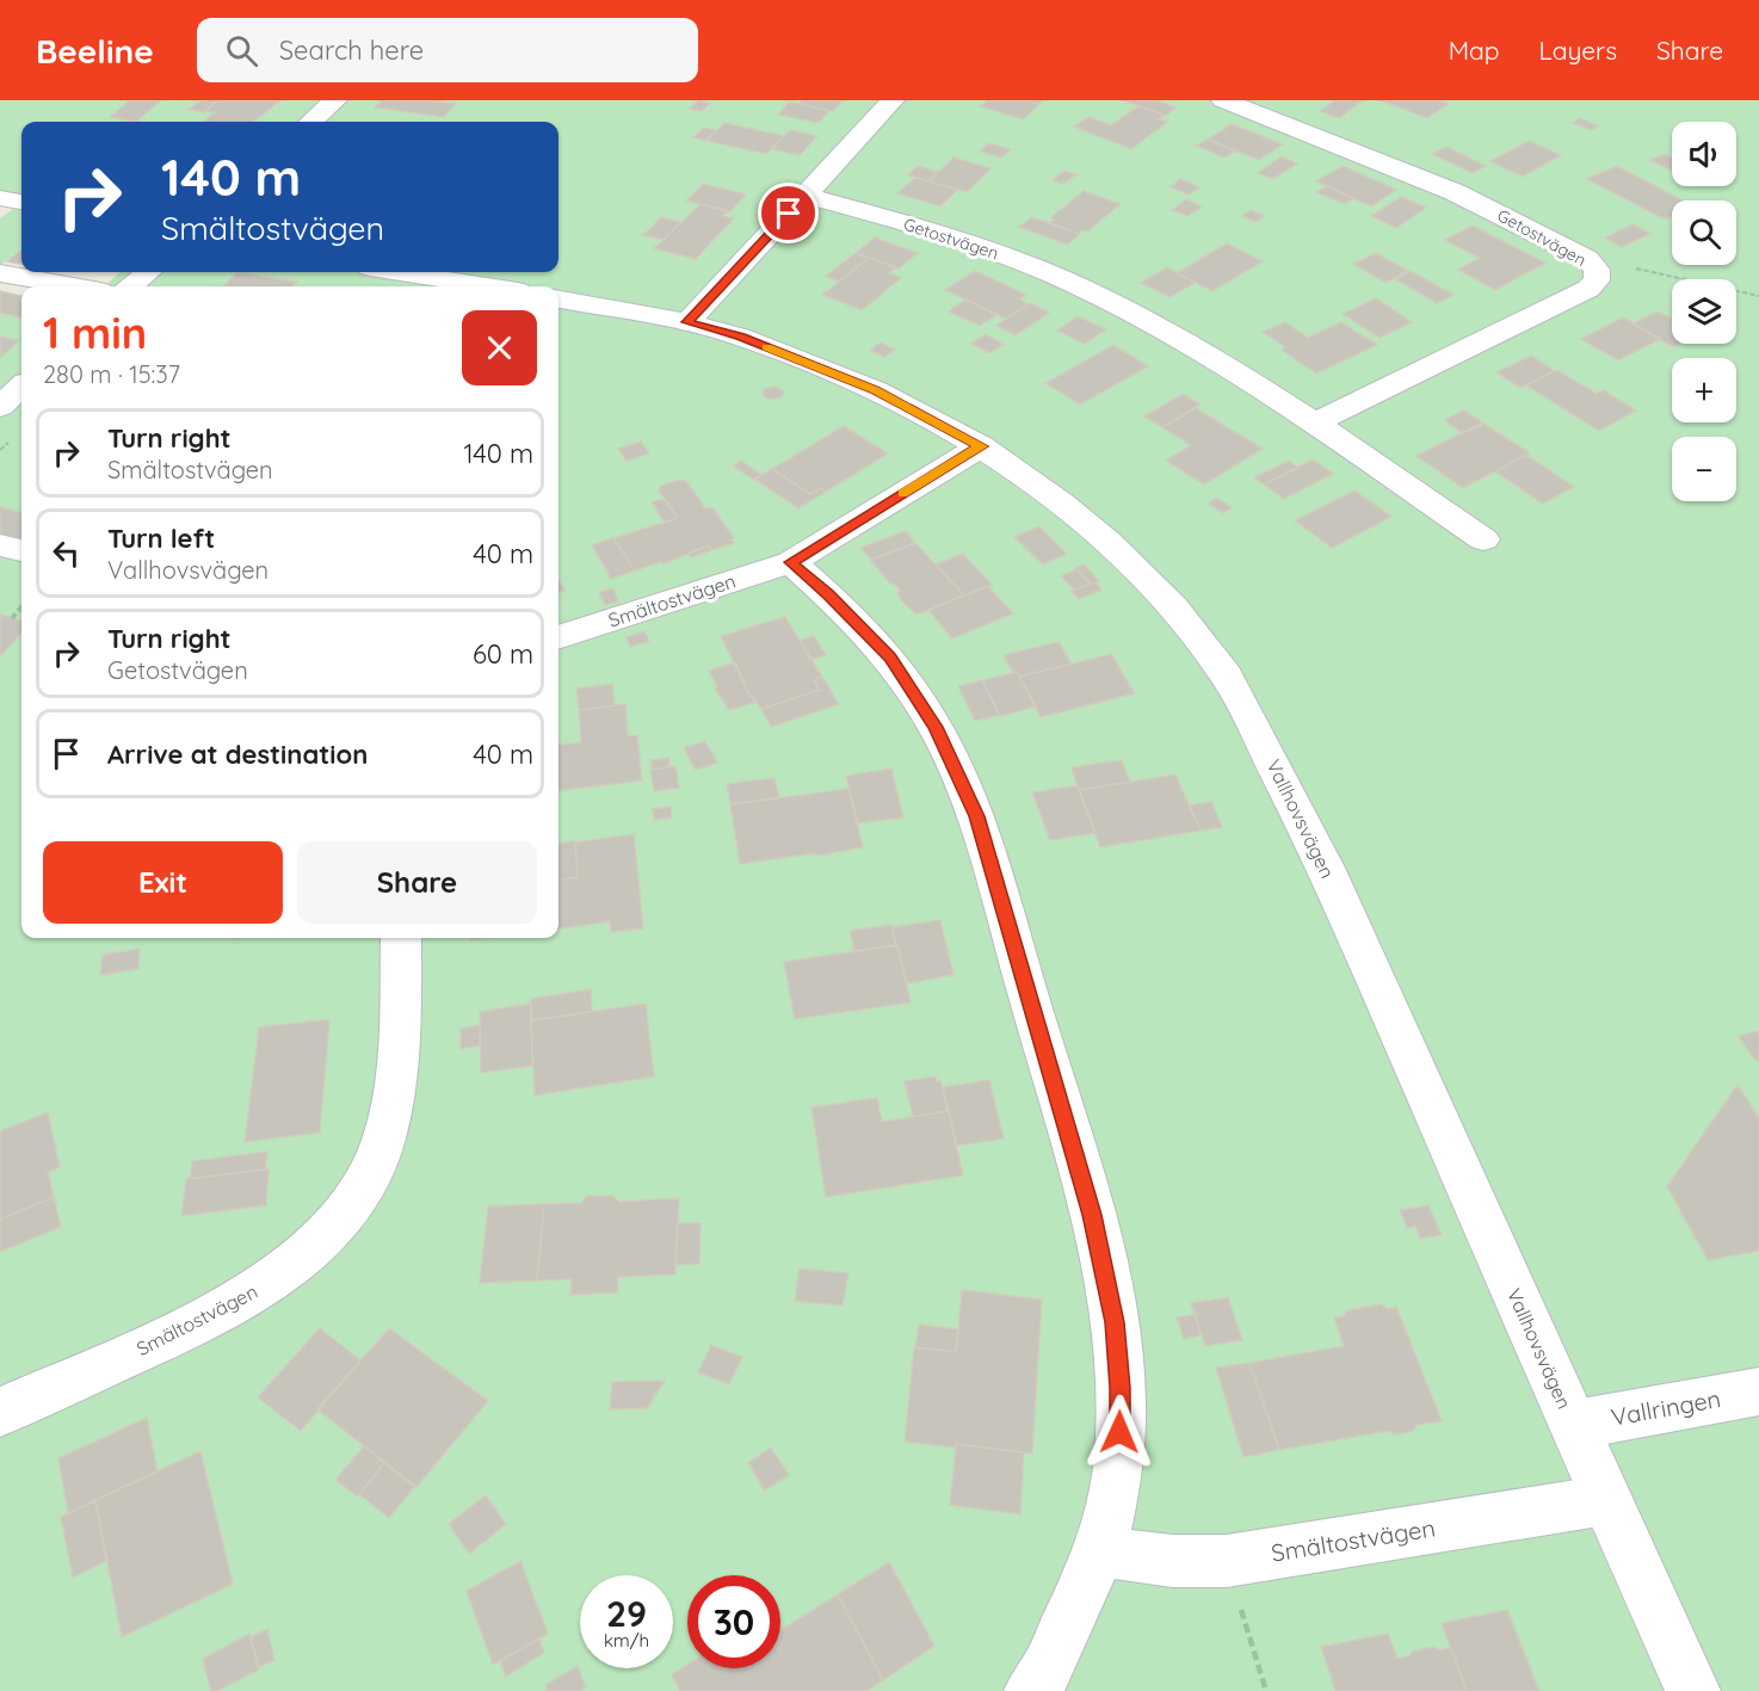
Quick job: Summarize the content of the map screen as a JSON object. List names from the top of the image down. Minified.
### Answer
{"streets":{"street":["Getostvägen","Smältostvägen","Vallhovsvägen","Vallringen"]},"crossings":[["Smältostvägen","Vallhovsvägen"],["Vallhovsvägen","Vallringen"]],"page":{"header":"Beeline","search":"Search here","nav":["Map","Layers","Share"],"map_buttons":["+","−"],"turn":["140 m","Smältostvägen"],"heading":["1 min","280 m · 15:37"],"list":[{"name":"Turn right","note":"Smältostvägen","value":"140 m"},{"name":"Turn left","note":"Vallhovsvägen","value":"40 m"},{"name":"Turn right","note":"Getostvägen","value":"60 m"},{"name":"Arrive at destination","value":"40 m"}],"buttons":["Exit","Share"],"speed":"29 km/h","limit":"30"}}
